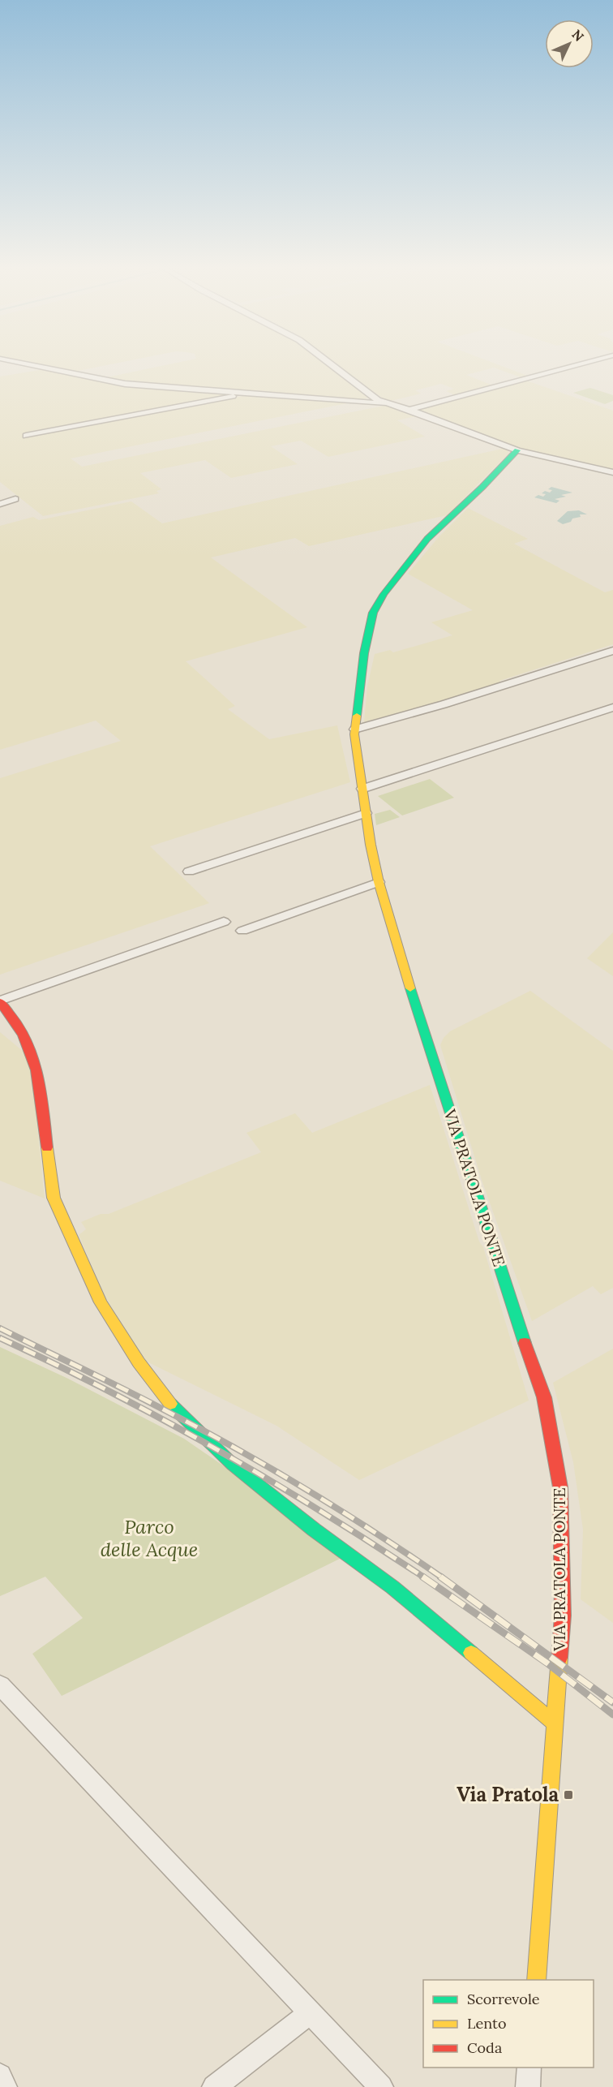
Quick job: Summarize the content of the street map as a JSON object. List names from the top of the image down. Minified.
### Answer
{"streets":{"street":["VIA PRATOLA PONTE"]},"parks":["Parco delle Acque"],"places":{"transit":["Via Pratola"]},"legend":["Scorrevole","Lento","Coda"],"north":"top right"}
